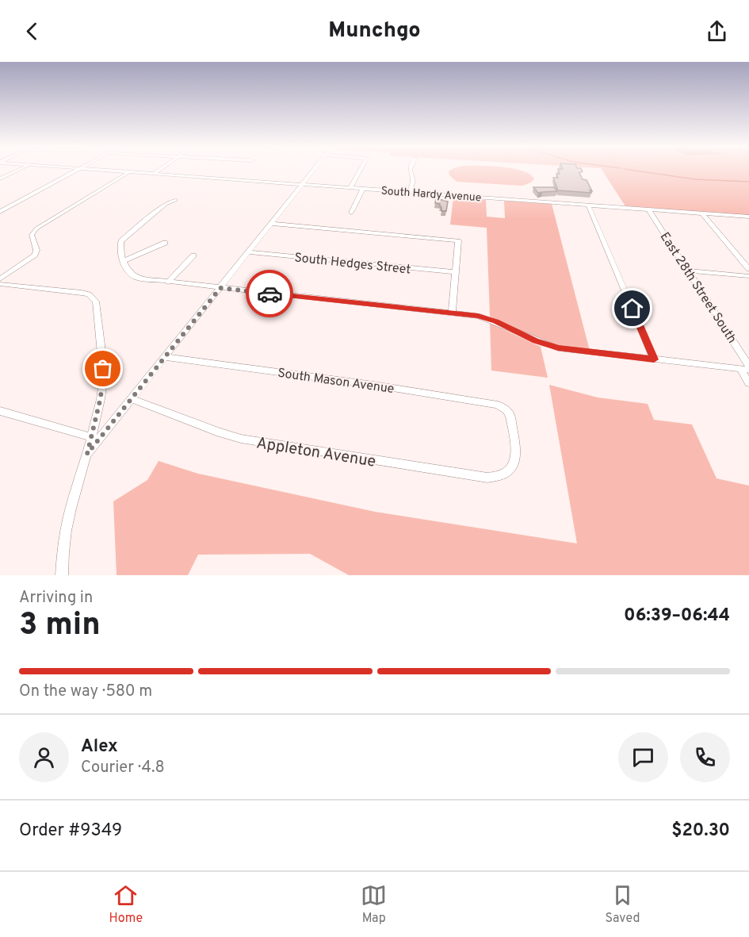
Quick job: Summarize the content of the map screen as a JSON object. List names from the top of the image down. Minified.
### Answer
{"streets":{"street":["South Hardy Avenue","South Hedges Street","East 28th Street South","South Mason Avenue","Appleton Avenue"]},"crossings":[["South Hardy Avenue","East 28th Street South"],["South Mason Avenue","Appleton Avenue"]],"page":{"header":"Munchgo","heading":["3 min","Arriving in","06:39–06:44"],"panel":["Alex","Courier · 4.8","Order #9349","$20.30"],"bar":"On the way · 580 m","tabs":["Home","Map","Saved"]}}
